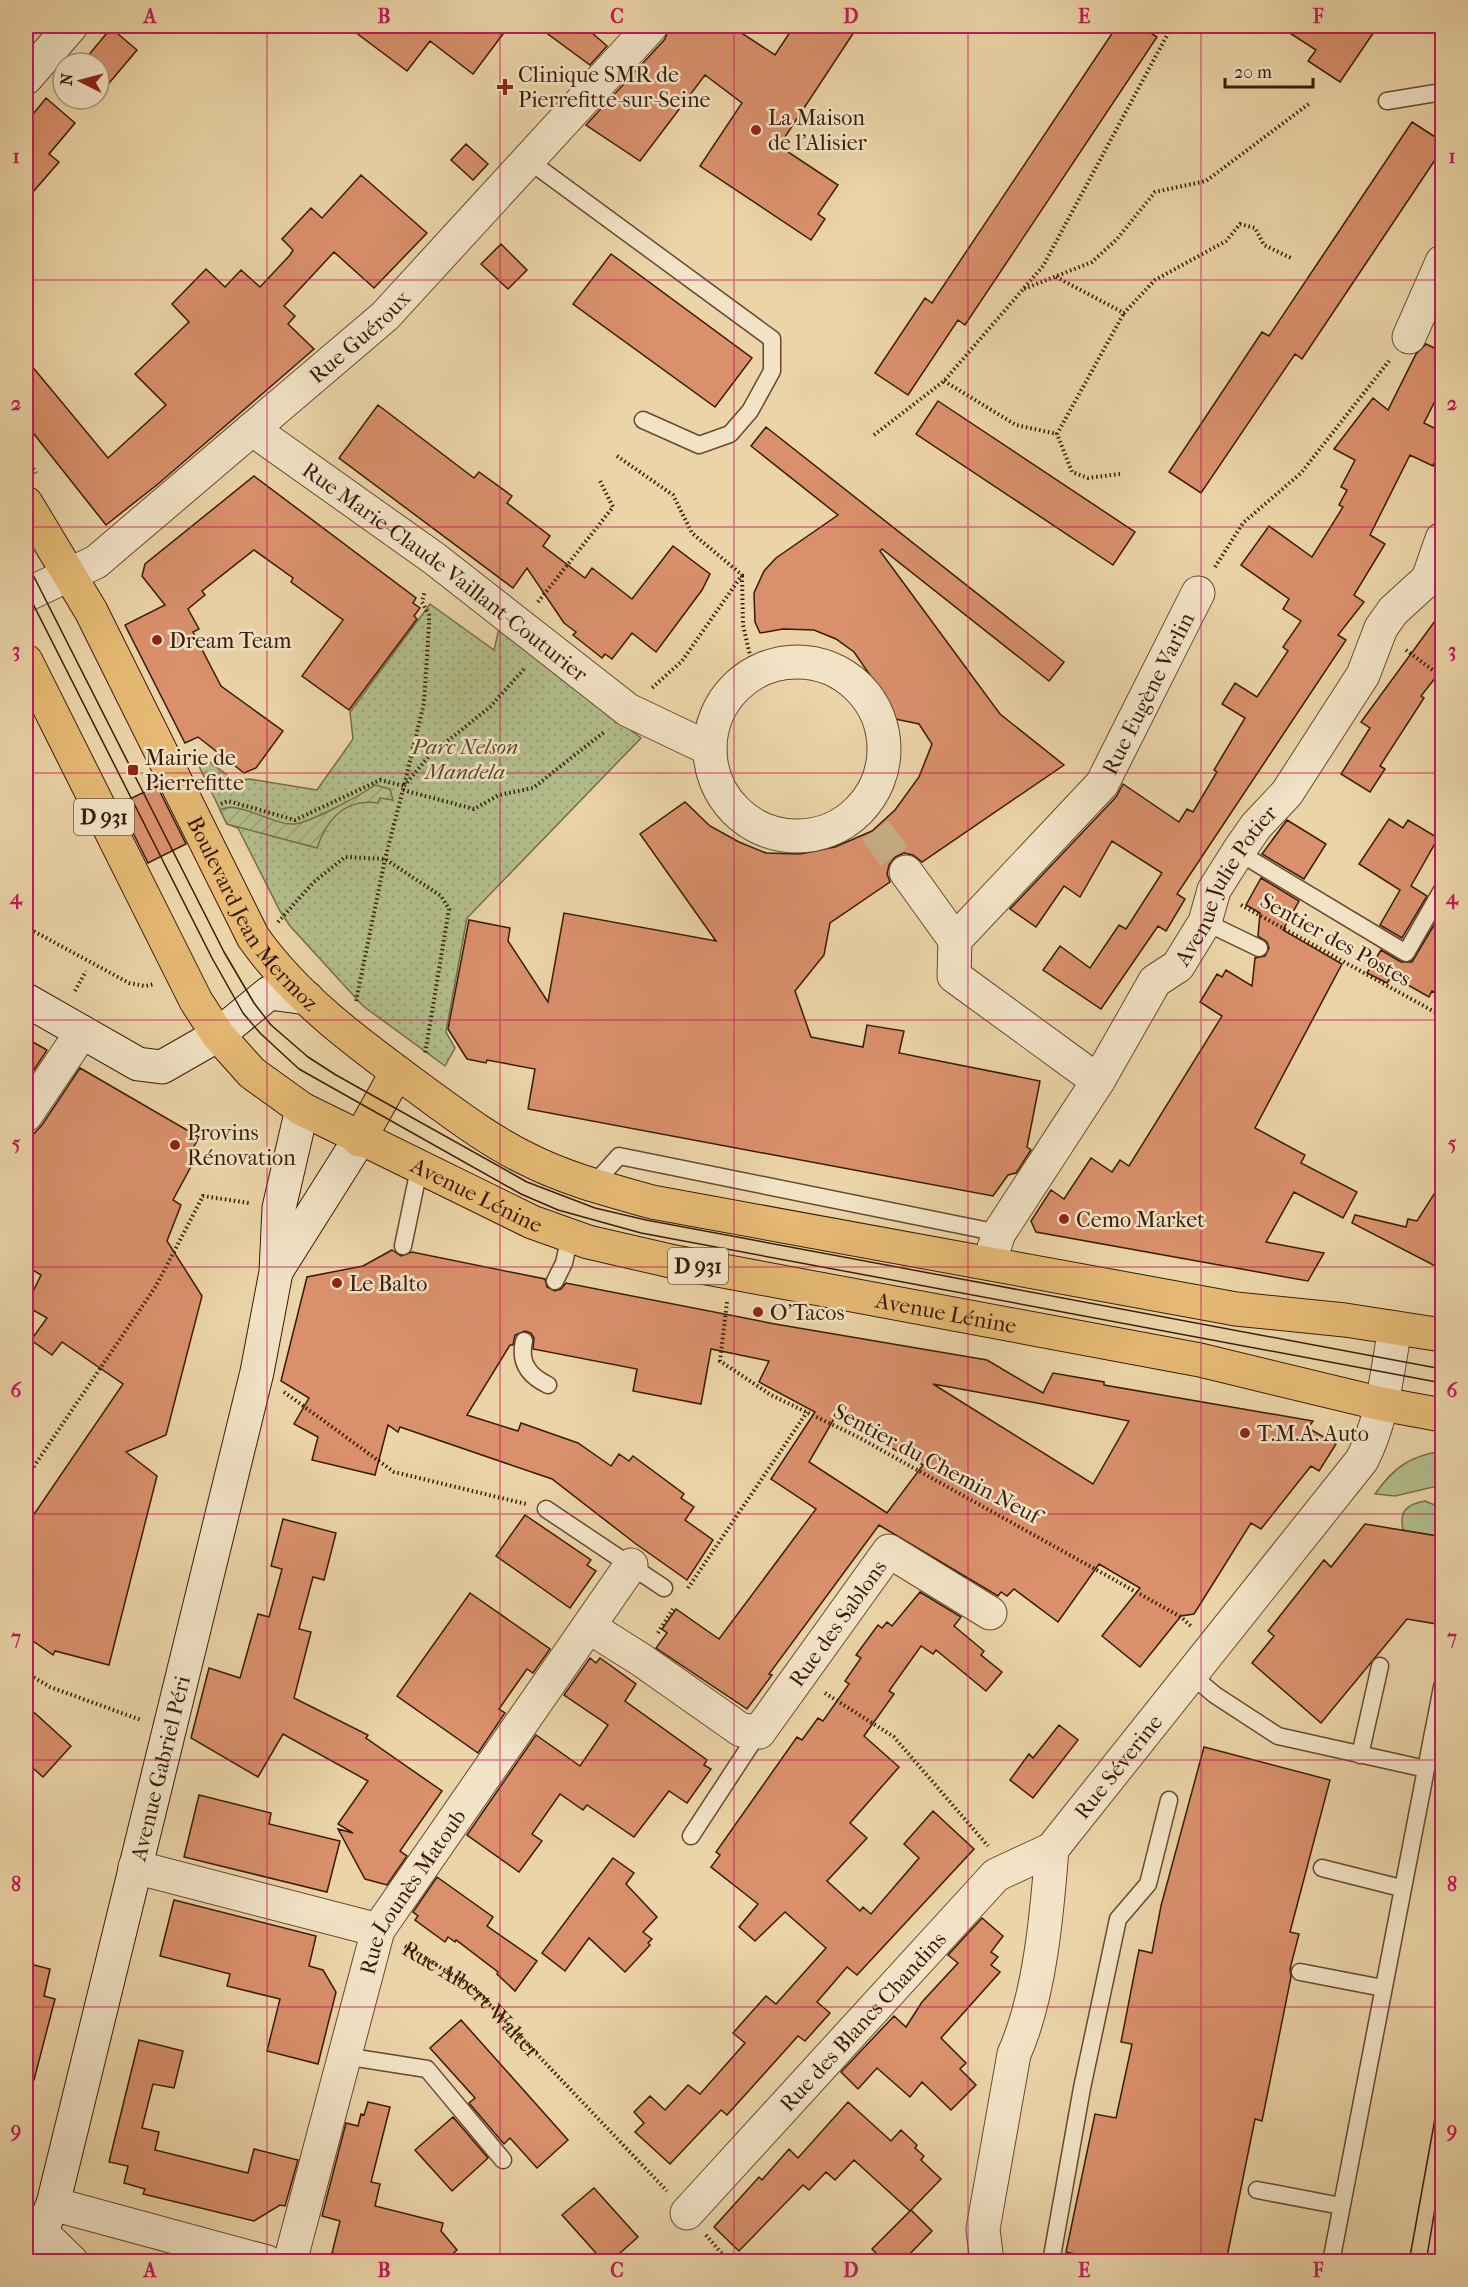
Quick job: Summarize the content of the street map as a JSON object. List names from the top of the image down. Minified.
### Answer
{"streets":{"main road":["D 931","Boulevard Jean Mermoz","Avenue Lénine"],"street":["Rue Guéroux","Rue Marie-Claude Vaillant-Couturier","Rue Eugène Varlin","Avenue Julie Potier","Rue des Sablons","Rue Séverine","Avenue Gabriel Péri","Rue Lounès Matoub","Rue Albert Walter","Rue des Blancs Chandins"],"path":["Sentier des Postes","Sentier du Chemin Neuf"]},"crossings":[["Rue Guéroux","Rue Marie-Claude Vaillant-Couturier"],["Rue Guéroux","Boulevard Jean Mermoz"],["D 931","Avenue Julie Potier"],["D 931","Boulevard Jean Mermoz"],["D 931","Avenue Lénine"],["D 931","Rue Séverine"],["D 931","Avenue Gabriel Péri"],["Avenue Julie Potier","Sentier des Postes"],["Avenue Lénine","Sentier du Chemin Neuf"],["Avenue Lénine","Rue Séverine"],["Avenue Lénine","Avenue Gabriel Péri"],["Sentier du Chemin Neuf","Rue Séverine"],["Rue Séverine","Rue des Blancs Chandins"],["Avenue Gabriel Péri","Rue Albert Walter"],["Rue Lounès Matoub","Rue Albert Walter"],["Rue Albert Walter","Rue des Blancs Chandins"]],"parks":["Parc Nelson Mandela"],"places":{"health":["Clinique SMR de Pierrefitte-sur-Seine"],"other":["La Maison de l'Alisier","Dream Team","Provins Rénovation","Cemo Market","Le Balto","O'Tacos","T.M.A. Auto"],"transit":["Mairie de Pierrefitte"]},"scale_bar":"20 m","north":"left","grid":{"columns":["A","B","C","D","E","F"],"rows":["1","2","3","4","5","6","7","8","9"]}}
